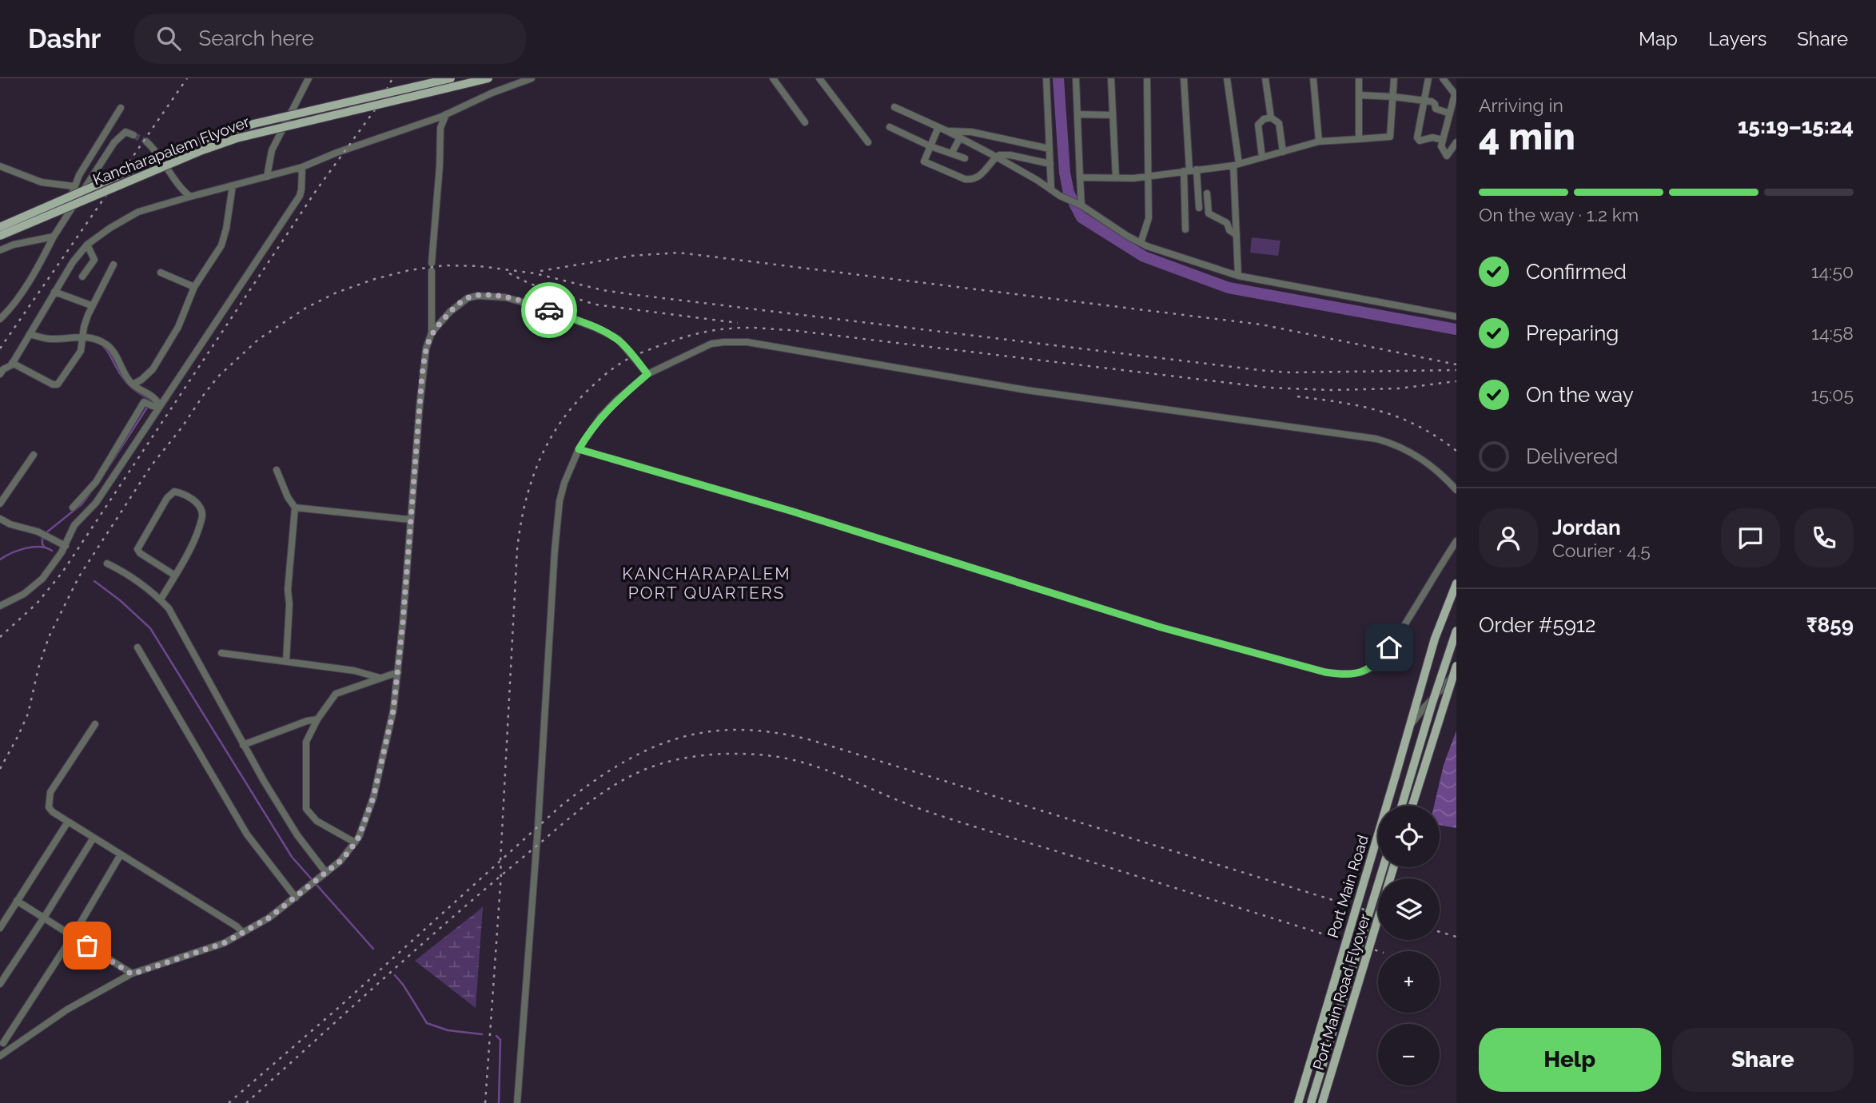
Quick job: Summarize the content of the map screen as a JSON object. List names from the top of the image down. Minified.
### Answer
{"streets":{"main road":["Kancharapalem Flyover","Port Main Road","Port Main Road Flyover"]},"districts":["KANCHARAPALEM PORT QUARTERS"],"page":{"header":"Dashr","search":"Search here","nav":["Map","Layers","Share"],"heading":["4 min","Arriving in","15:19–15:24"],"panel":["Jordan","Courier · 4.5","Order #5912","₹859"],"bar":"On the way · 1.2 km","list":[["Confirmed","14:50"],["Preparing","14:58"],["On the way","15:05"],"Delivered"],"map_buttons":["+","−"],"buttons":["Help","Share"]}}
